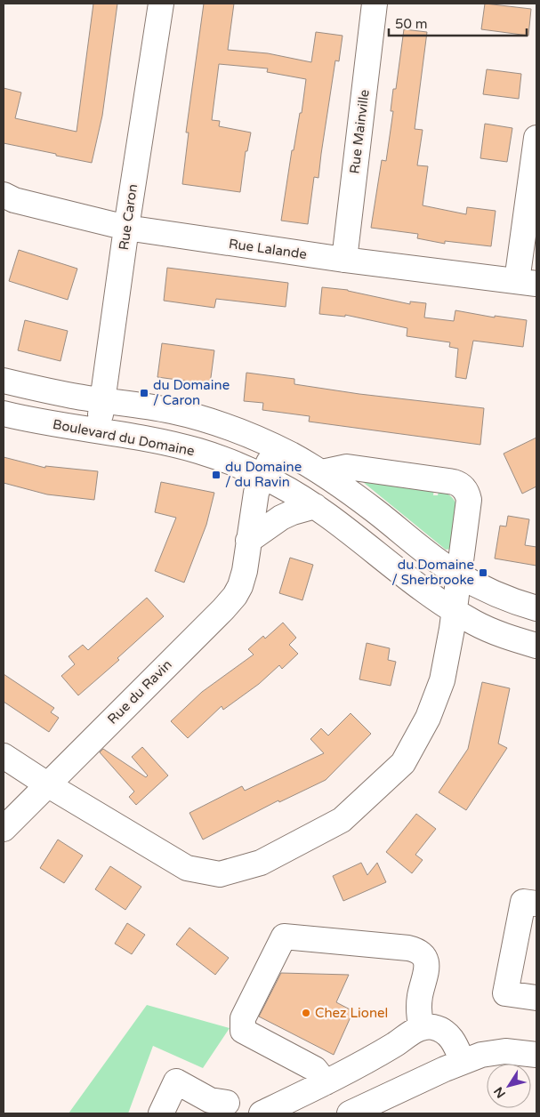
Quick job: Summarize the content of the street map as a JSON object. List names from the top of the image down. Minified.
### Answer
{"streets":{"street":["Rue Mainville","Rue Caron","Rue Lalande","Boulevard du Domaine","Rue du Ravin"]},"crossings":[["Rue Mainville","Rue Lalande"],["Rue Caron","Rue Lalande"],["Rue Caron","Boulevard du Domaine"],["Boulevard du Domaine","Rue du Ravin"]],"places":{"transit":["du Domaine / Caron","du Domaine / du Ravin","du Domaine / Sherbrooke"],"other":["Chez Lionel"]},"scale_bar":"50 m","north":"bottom left"}
